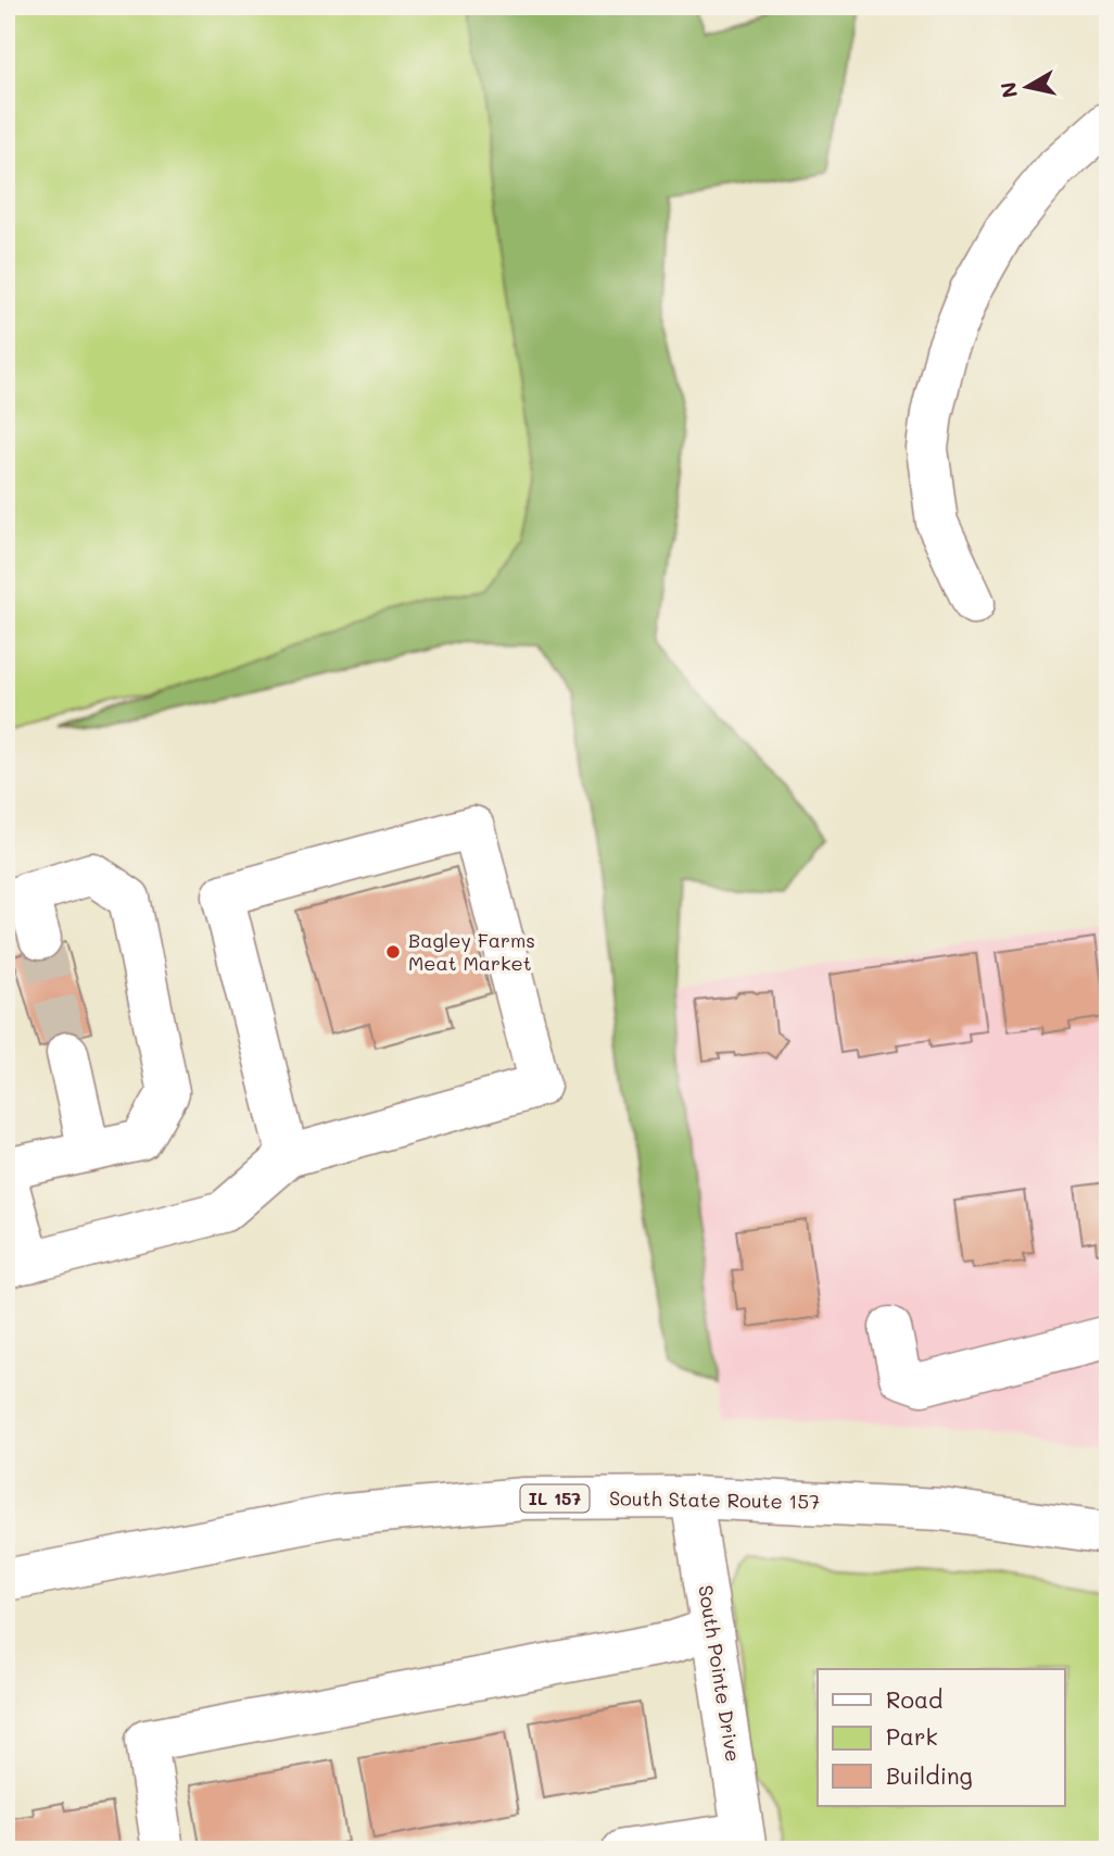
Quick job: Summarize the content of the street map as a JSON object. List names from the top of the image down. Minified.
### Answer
{"streets":{"street":["IL 157","South State Route 157","South Pointe Drive"]},"crossings":[["South State Route 157","South Pointe Drive"]],"places":["Bagley Farms Meat Market"],"legend":["Road","Park","Building"],"north":"left"}
